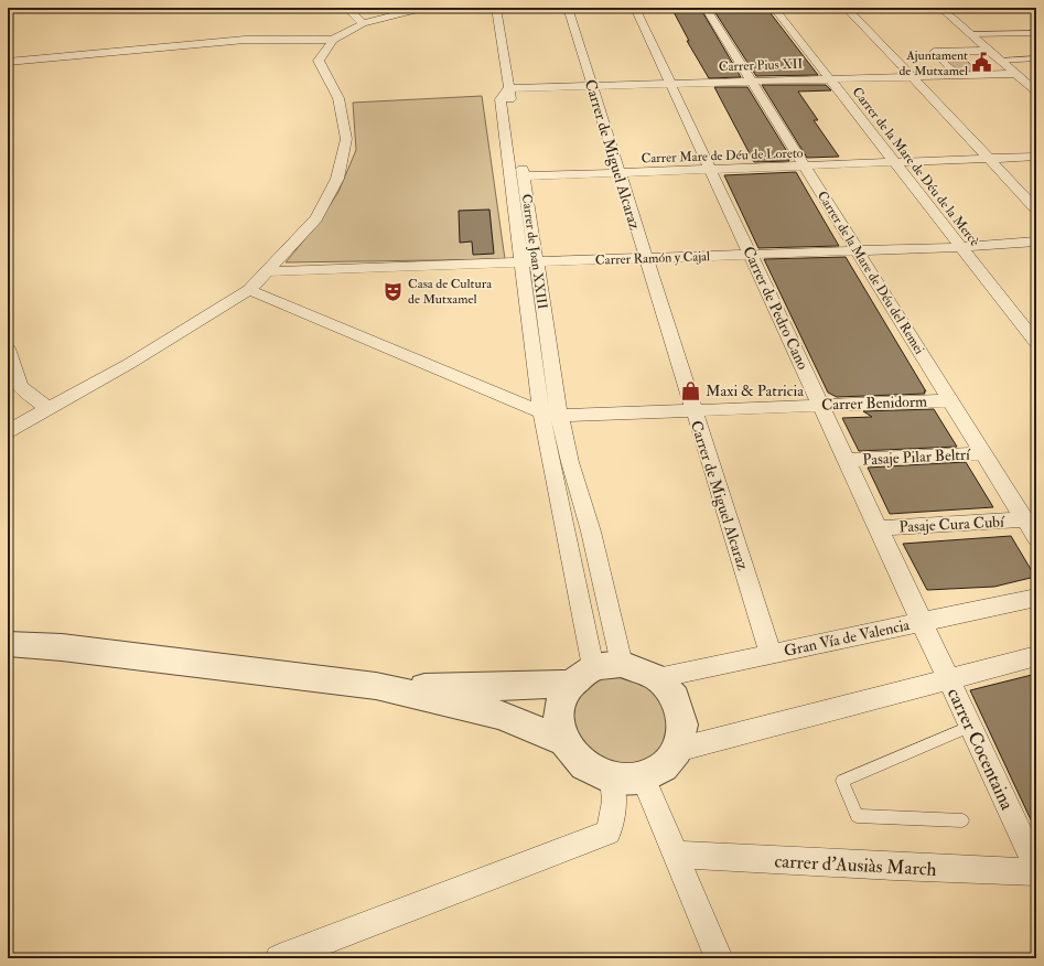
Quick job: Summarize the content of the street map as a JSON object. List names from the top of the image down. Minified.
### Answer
{"streets":{"street":["Carrer Pius XII","Carrer de Miguel Alcaraz","Carrer Mare de Déu de Loreto","Carrer de la Mare de Déu de la Mercè","Carrer de Joan XXIII","Carrer Ramón y Cajal","Carrer de la Mare de Déu del Remei","Carrer de Pedro Cano","Carrer Benidorm","Pasaje Pilar Beltrí","Pasaje Cura Cubí","Gran Vía de Valencia","carrer Cocentaina","carrer d'Ausiàs March"]},"crossings":[["Carrer Pius XII","Carrer de Miguel Alcaraz"],["Carrer Pius XII","Carrer de la Mare de Déu de la Mercè"],["Carrer Pius XII","Carrer de Joan XXIII"],["Carrer Pius XII","Carrer de la Mare de Déu del Remei"],["Carrer Pius XII","Carrer de Pedro Cano"],["Carrer de Miguel Alcaraz","Carrer Mare de Déu de Loreto"],["Carrer de Miguel Alcaraz","Carrer Ramón y Cajal"],["Carrer de Miguel Alcaraz","Carrer Benidorm"],["Carrer de Miguel Alcaraz","Gran Vía de Valencia"],["Carrer Mare de Déu de Loreto","Carrer de la Mare de Déu de la Mercè"],["Carrer Mare de Déu de Loreto","Carrer de Joan XXIII"],["Carrer Mare de Déu de Loreto","Carrer de la Mare de Déu del Remei"],["Carrer Mare de Déu de Loreto","Carrer de Pedro Cano"],["Carrer de la Mare de Déu de la Mercè","Carrer Ramón y Cajal"],["Carrer de Joan XXIII","Carrer Ramón y Cajal"],["Carrer de Joan XXIII","Carrer Benidorm"],["Carrer de Joan XXIII","Gran Vía de Valencia"],["Carrer Ramón y Cajal","Carrer de la Mare de Déu del Remei"],["Carrer Ramón y Cajal","Carrer de Pedro Cano"],["Carrer de la Mare de Déu del Remei","Carrer Benidorm"],["Carrer de la Mare de Déu del Remei","Pasaje Pilar Beltrí"],["Carrer de la Mare de Déu del Remei","Pasaje Cura Cubí"],["Carrer de Pedro Cano","Carrer Benidorm"],["Carrer de Pedro Cano","Pasaje Pilar Beltrí"],["Carrer de Pedro Cano","Pasaje Cura Cubí"],["Carrer de Pedro Cano","Gran Vía de Valencia"],["Carrer de Pedro Cano","carrer Cocentaina"]],"places":{"public building":["Ajuntament de Mutxamel"],"theatre":["Casa de Cultura de Mutxamel"],"shop":["Maxi & Patricia"]}}
